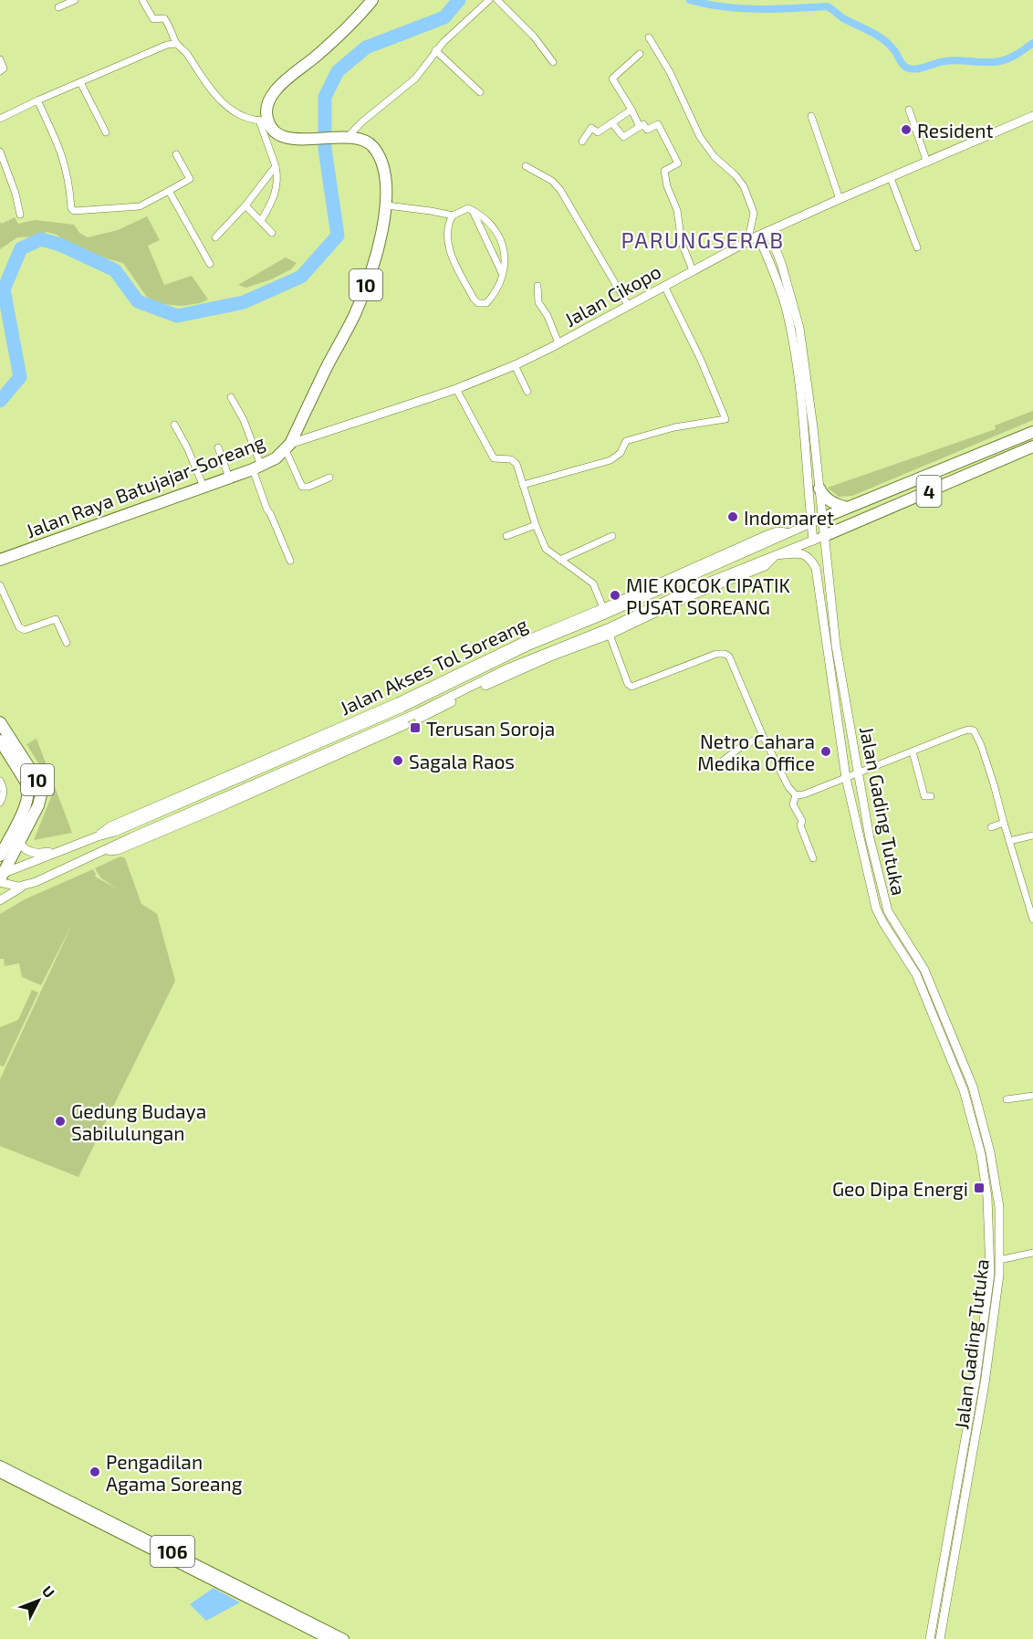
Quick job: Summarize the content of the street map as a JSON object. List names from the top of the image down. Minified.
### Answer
{"streets":{"highway":["10","Jalan Raya Batujajar-Soreang","4"],"main road":["Jalan Cikopo","Jalan Akses Tol Soreang","Jalan Gading Tutuka","106"]},"crossings":[["10","Jalan Akses Tol Soreang"],["Jalan Cikopo","Jalan Raya Batujajar-Soreang"],["Jalan Cikopo","Jalan Gading Tutuka"],["4","Jalan Akses Tol Soreang"],["4","Jalan Gading Tutuka"],["Jalan Akses Tol Soreang","Jalan Gading Tutuka"]],"districts":["PARUNGSERAB"],"places":{"other":["Resident","Indomaret","MIE KOCOK CIPATIK PUSAT SOREANG","Netro Cahara Medika Office","Sagala Raos","Gedung Budaya Sabilulungan","Pengadilan Agama Soreang"],"transit":["Terusan Soroja","Geo Dipa Energi"]},"north":"top right"}
